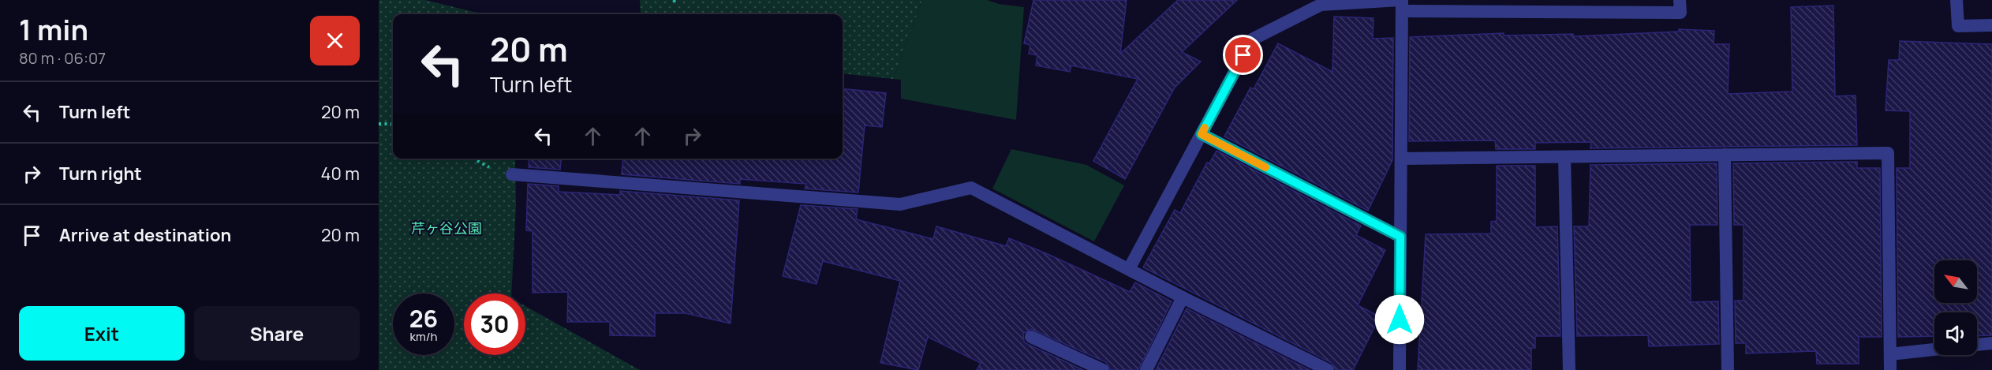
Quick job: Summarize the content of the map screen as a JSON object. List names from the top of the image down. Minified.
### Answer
{"parks":["芹ヶ谷公園"],"north":"top left","page":{"heading":["1 min","80 m · 06:07"],"turn":["20 m","Turn left"],"list":[{"name":"Turn left","value":"20 m"},{"name":"Turn right","value":"40 m"},{"name":"Arrive at destination","value":"20 m"}],"speed":"26 km/h","limit":"30","buttons":["Exit","Share"]}}
